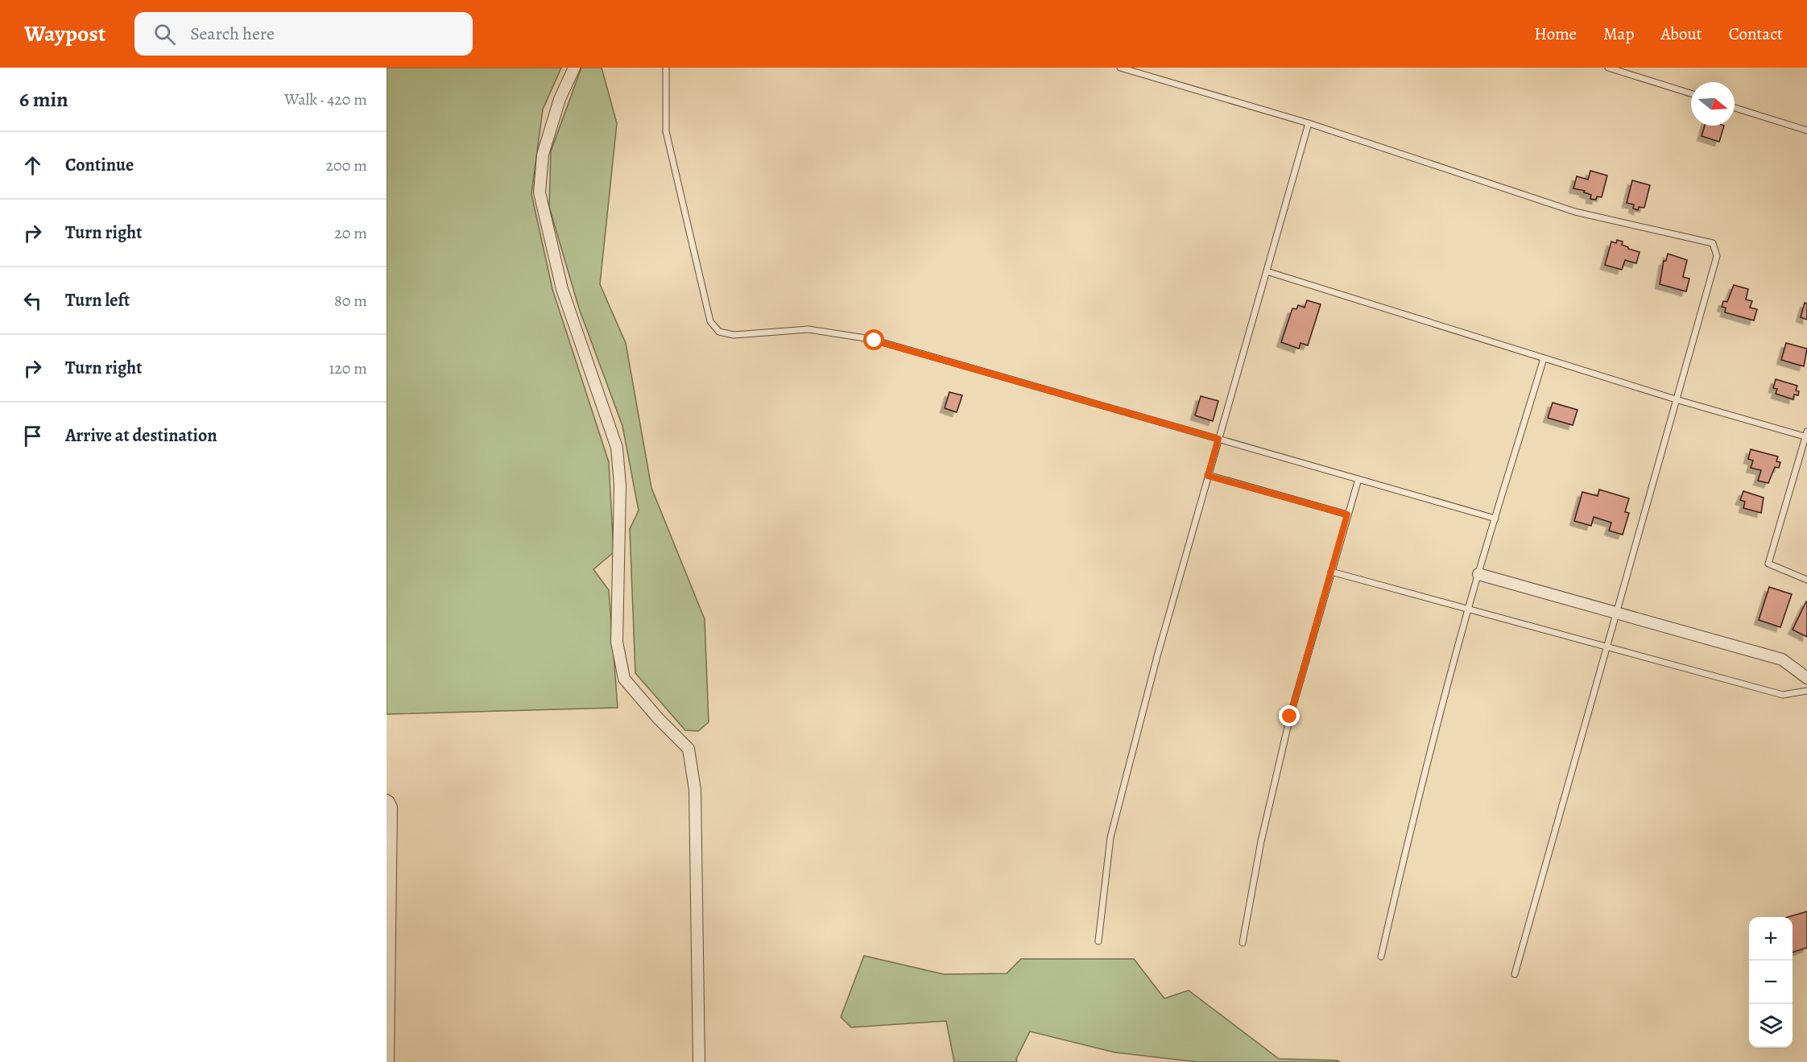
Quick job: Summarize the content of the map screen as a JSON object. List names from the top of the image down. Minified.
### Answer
{"north":"right","page":{"header":"Waypost","search":"Search here","nav":["Home","Map","About","Contact"],"heading":["6 min","Walk · 420 m"],"list":[["Continue","200 m"],["Turn right","20 m"],["Turn left","80 m"],["Turn right","120 m"],"Arrive at destination"],"map_buttons":["+","−"]}}
